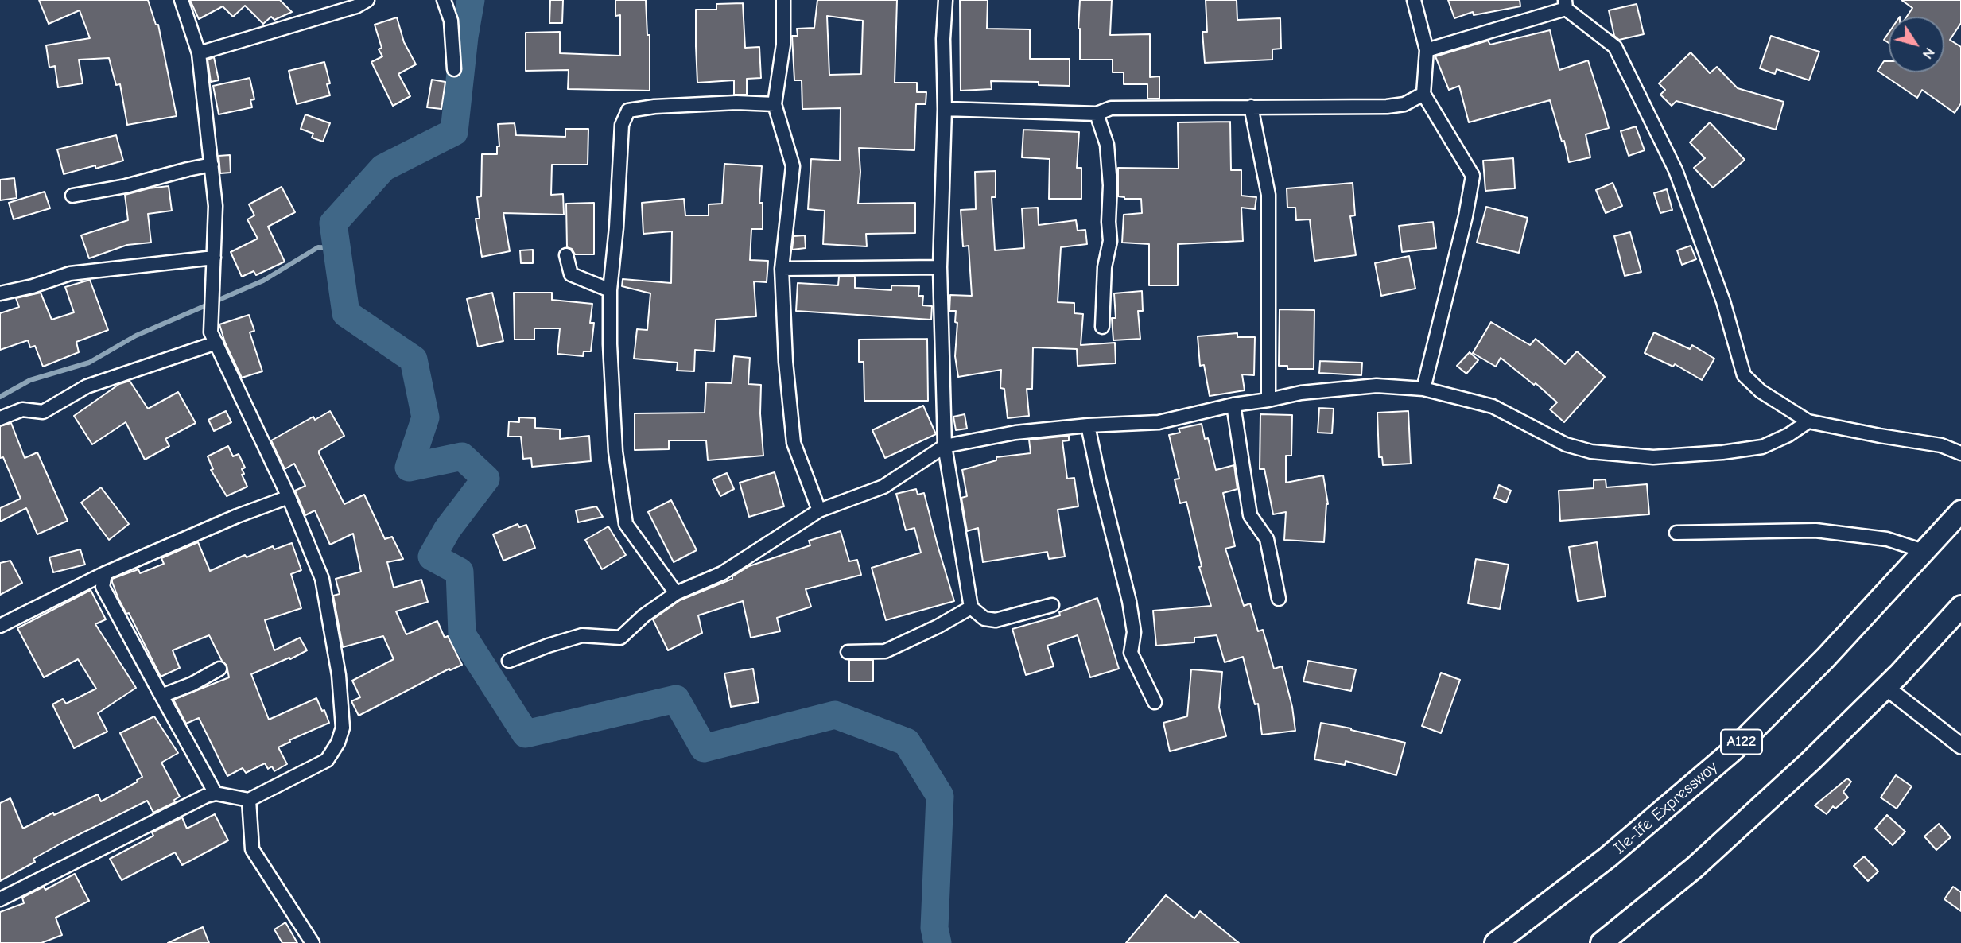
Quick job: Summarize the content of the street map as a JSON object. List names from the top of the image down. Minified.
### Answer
{"streets":{"highway":["A122","Ile-Ife Expressway"]},"north":"bottom right"}
